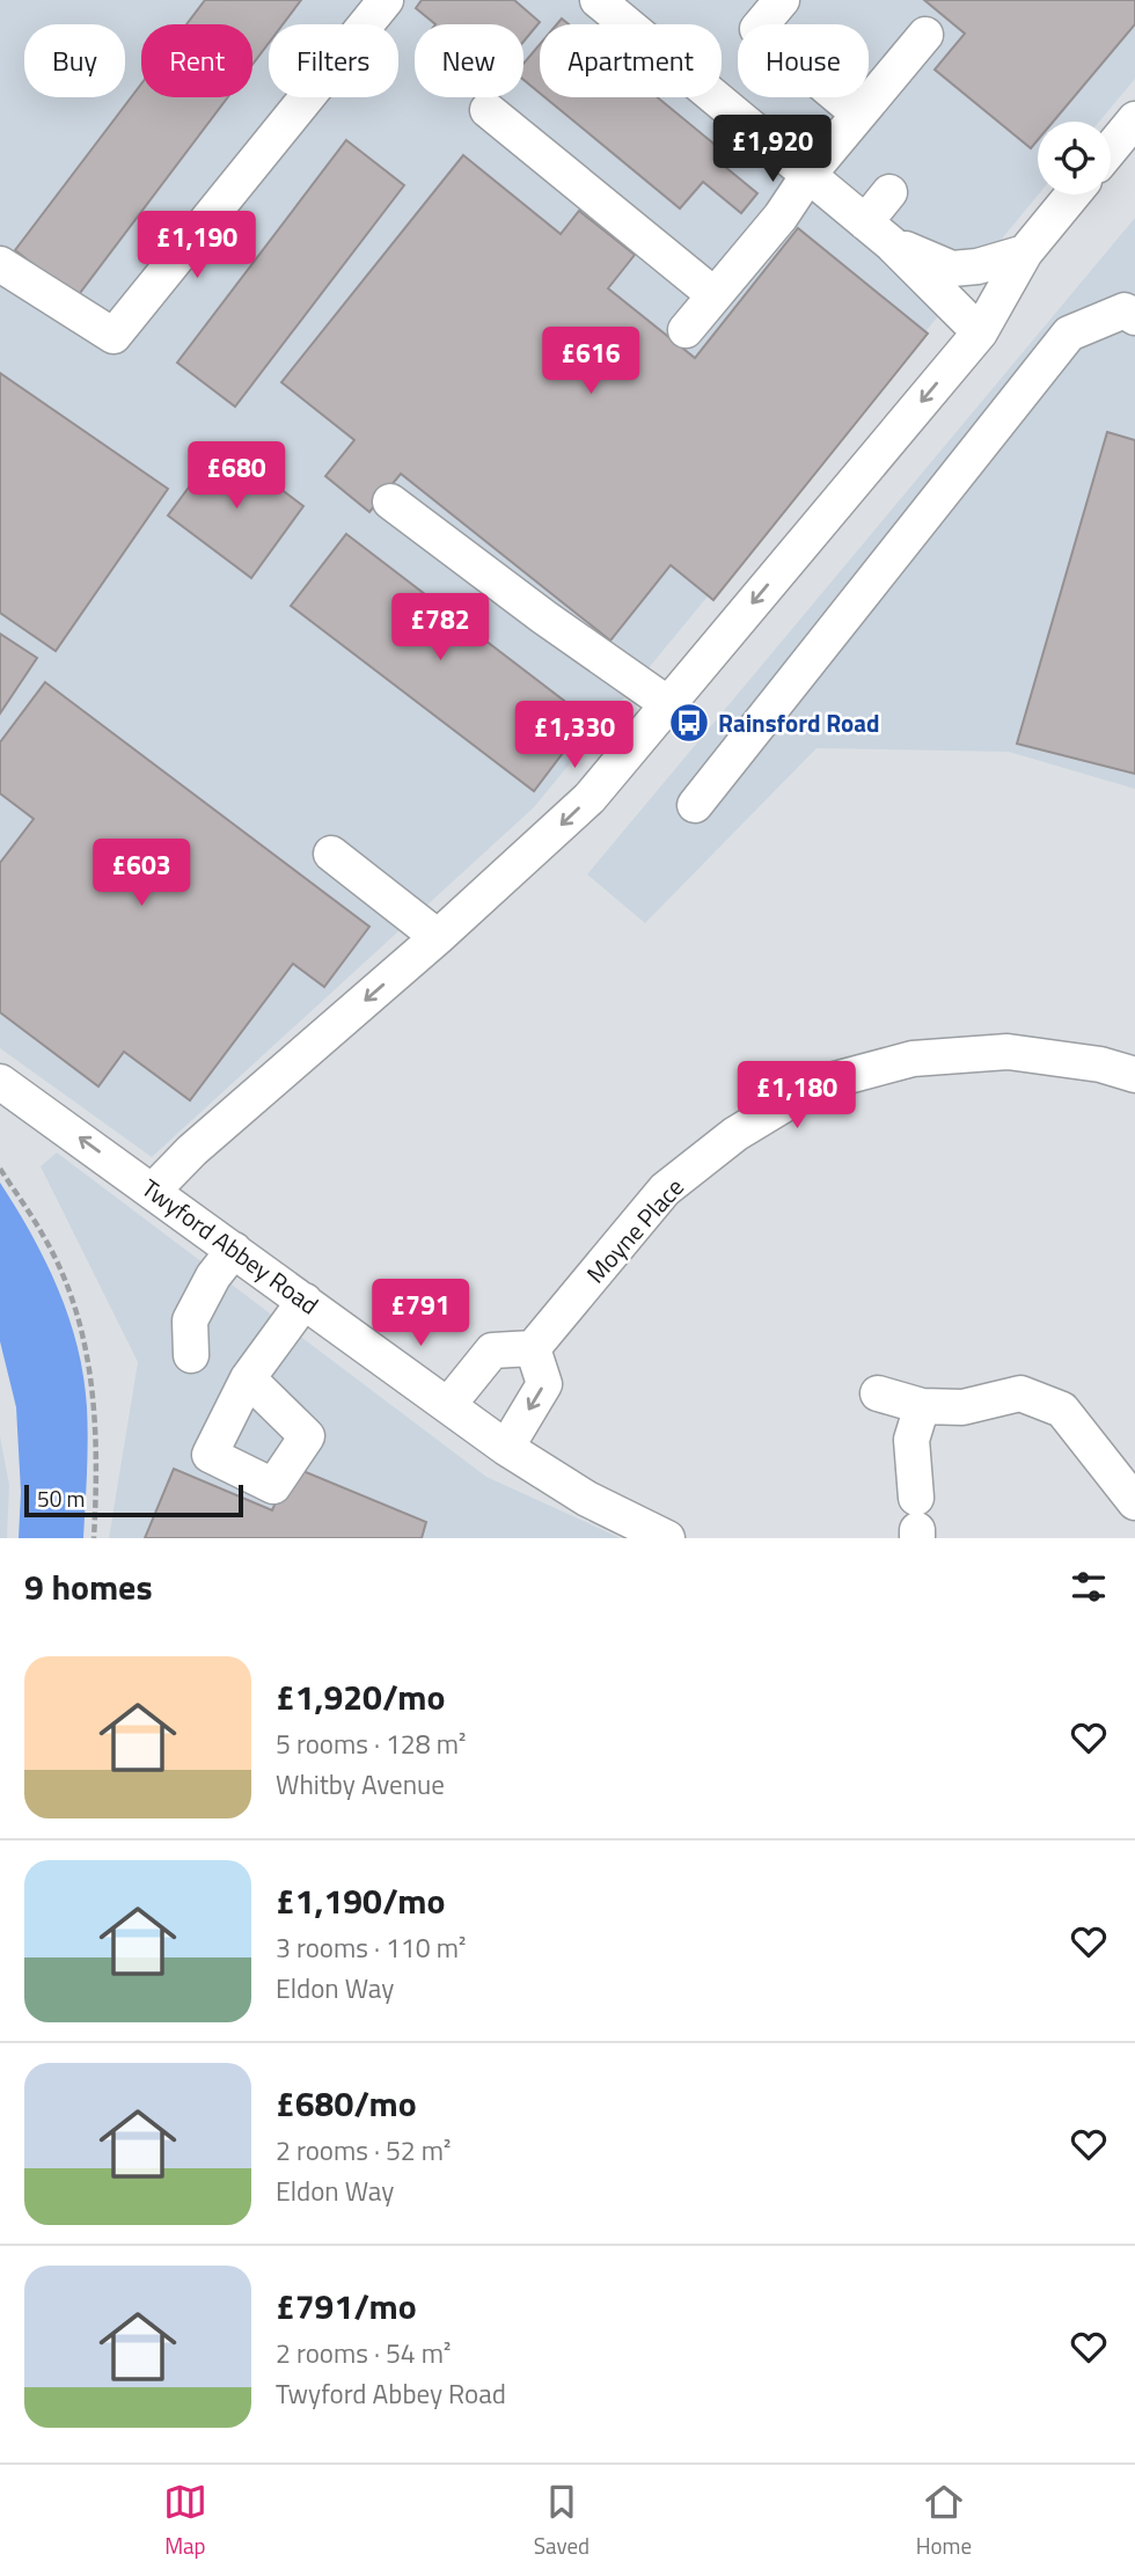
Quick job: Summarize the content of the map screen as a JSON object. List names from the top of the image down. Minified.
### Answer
{"streets":{"street":["Moyne Place","Twyford Abbey Road"]},"places":{"bus stop":["Rainsford Road"]},"scale_bar":"50 m","page":{"chip":["Buy","Rent","Filters","New","Apartment","House"],"price":["£1,920","£1,190","£616","£680","£782","£1,330","£603","£1,180","£791"],"scale":"50 m","heading":"9 homes","list":[{"name":"£1,920/mo","note":"5 rooms · 128 m² · Whitby Avenue"},{"name":"£1,190/mo","note":"3 rooms · 110 m² · Eldon Way"},{"name":"£680/mo","note":"2 rooms · 52 m² · Eldon Way"},{"name":"£791/mo","note":"2 rooms · 54 m² · Twyford Abbey Road"}],"tabs":["Map","Saved","Home"]}}
